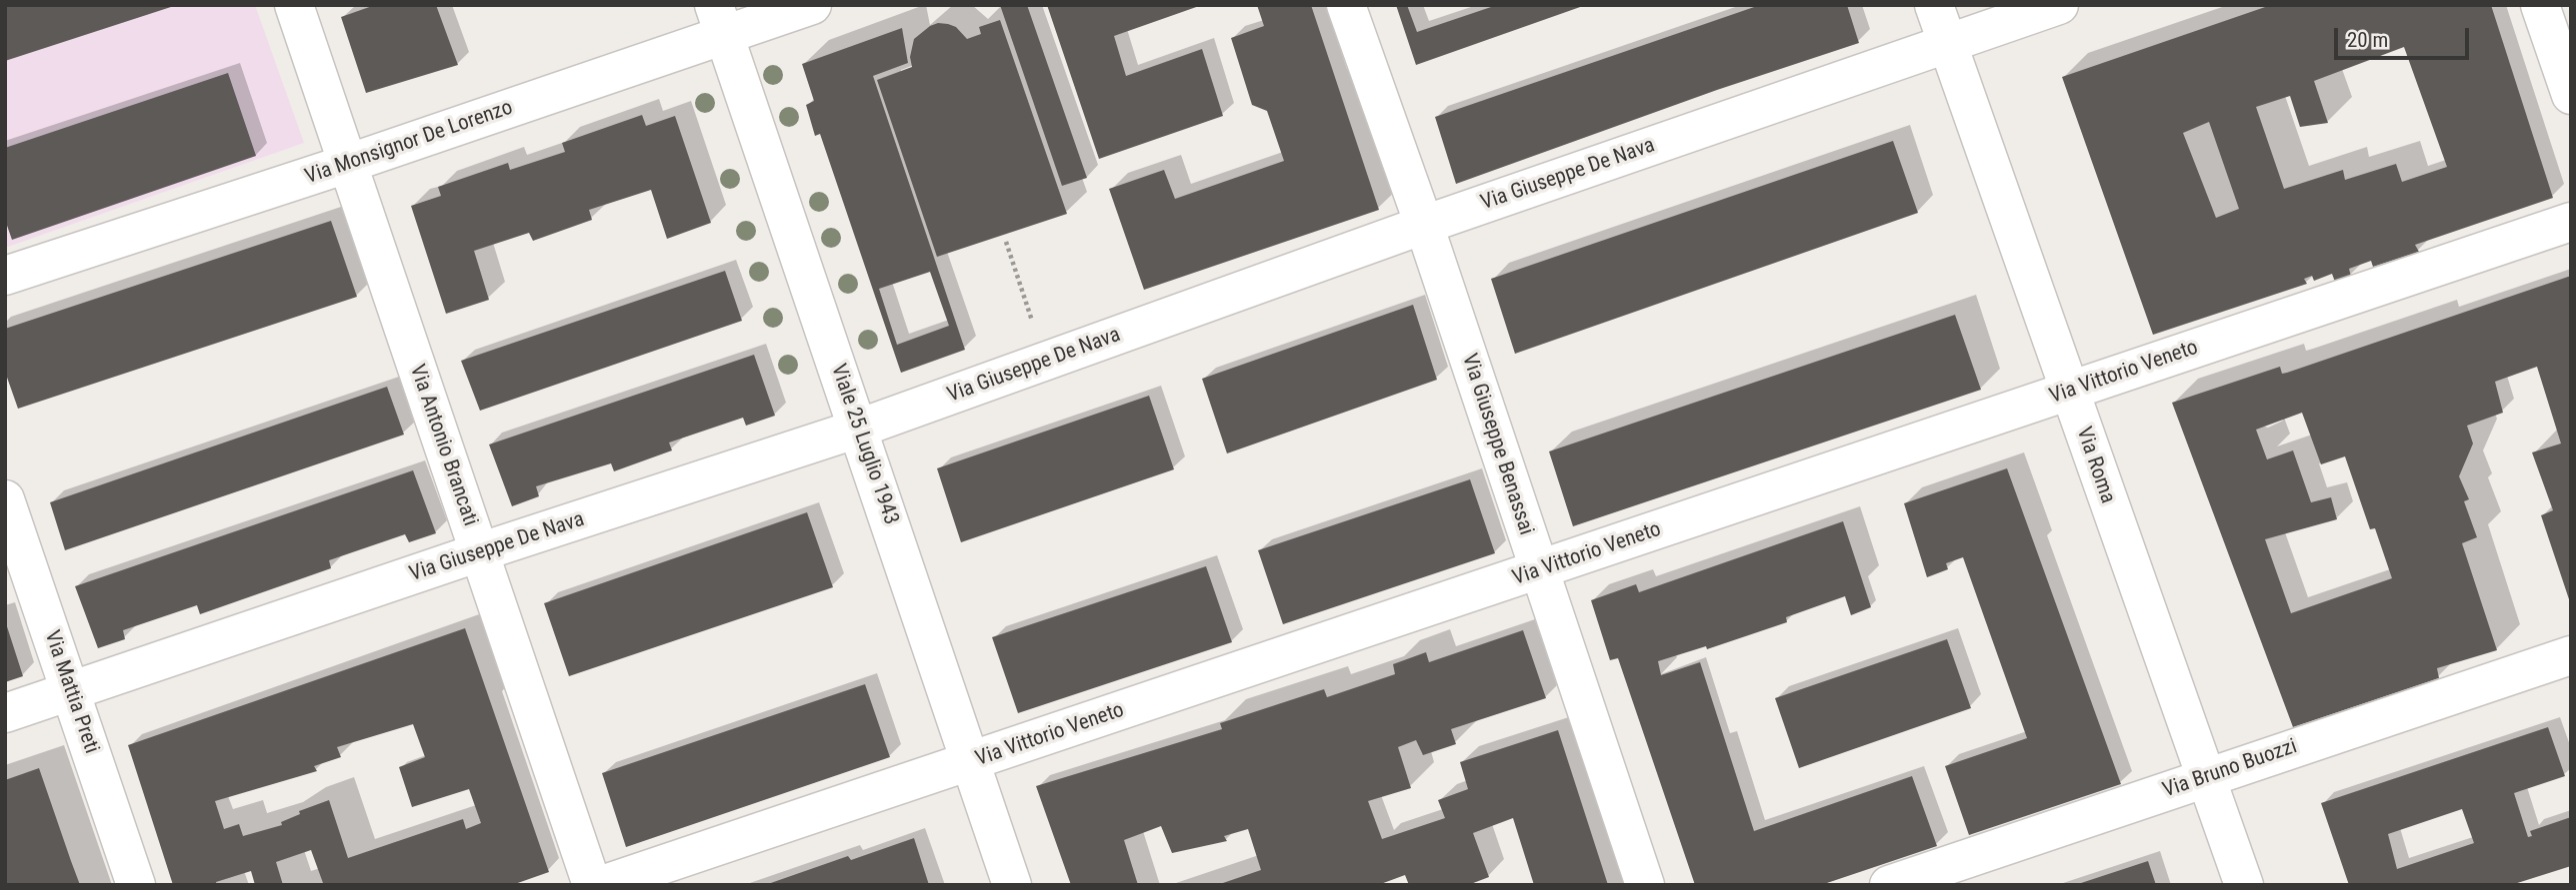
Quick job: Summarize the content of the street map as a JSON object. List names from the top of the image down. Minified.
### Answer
{"streets":{"street":["Via Monsignor De Lorenzo","Via Giuseppe De Nava","Via Vittorio Veneto","Viale 25 Luglio 1943","Via Giuseppe Benassai","Via Antonio Brancati","Via Roma","Via Mattia Preti","Via Bruno Buozzi"]},"crossings":[["Via Monsignor De Lorenzo","Viale 25 Luglio 1943"],["Via Monsignor De Lorenzo","Via Antonio Brancati"],["Via Giuseppe De Nava","Viale 25 Luglio 1943"],["Via Giuseppe De Nava","Via Giuseppe Benassai"],["Via Giuseppe De Nava","Via Antonio Brancati"],["Via Giuseppe De Nava","Via Roma"],["Via Giuseppe De Nava","Via Mattia Preti"],["Via Vittorio Veneto","Viale 25 Luglio 1943"],["Via Vittorio Veneto","Via Giuseppe Benassai"],["Via Vittorio Veneto","Via Roma"],["Via Roma","Via Bruno Buozzi"]],"scale_bar":"20 m"}
